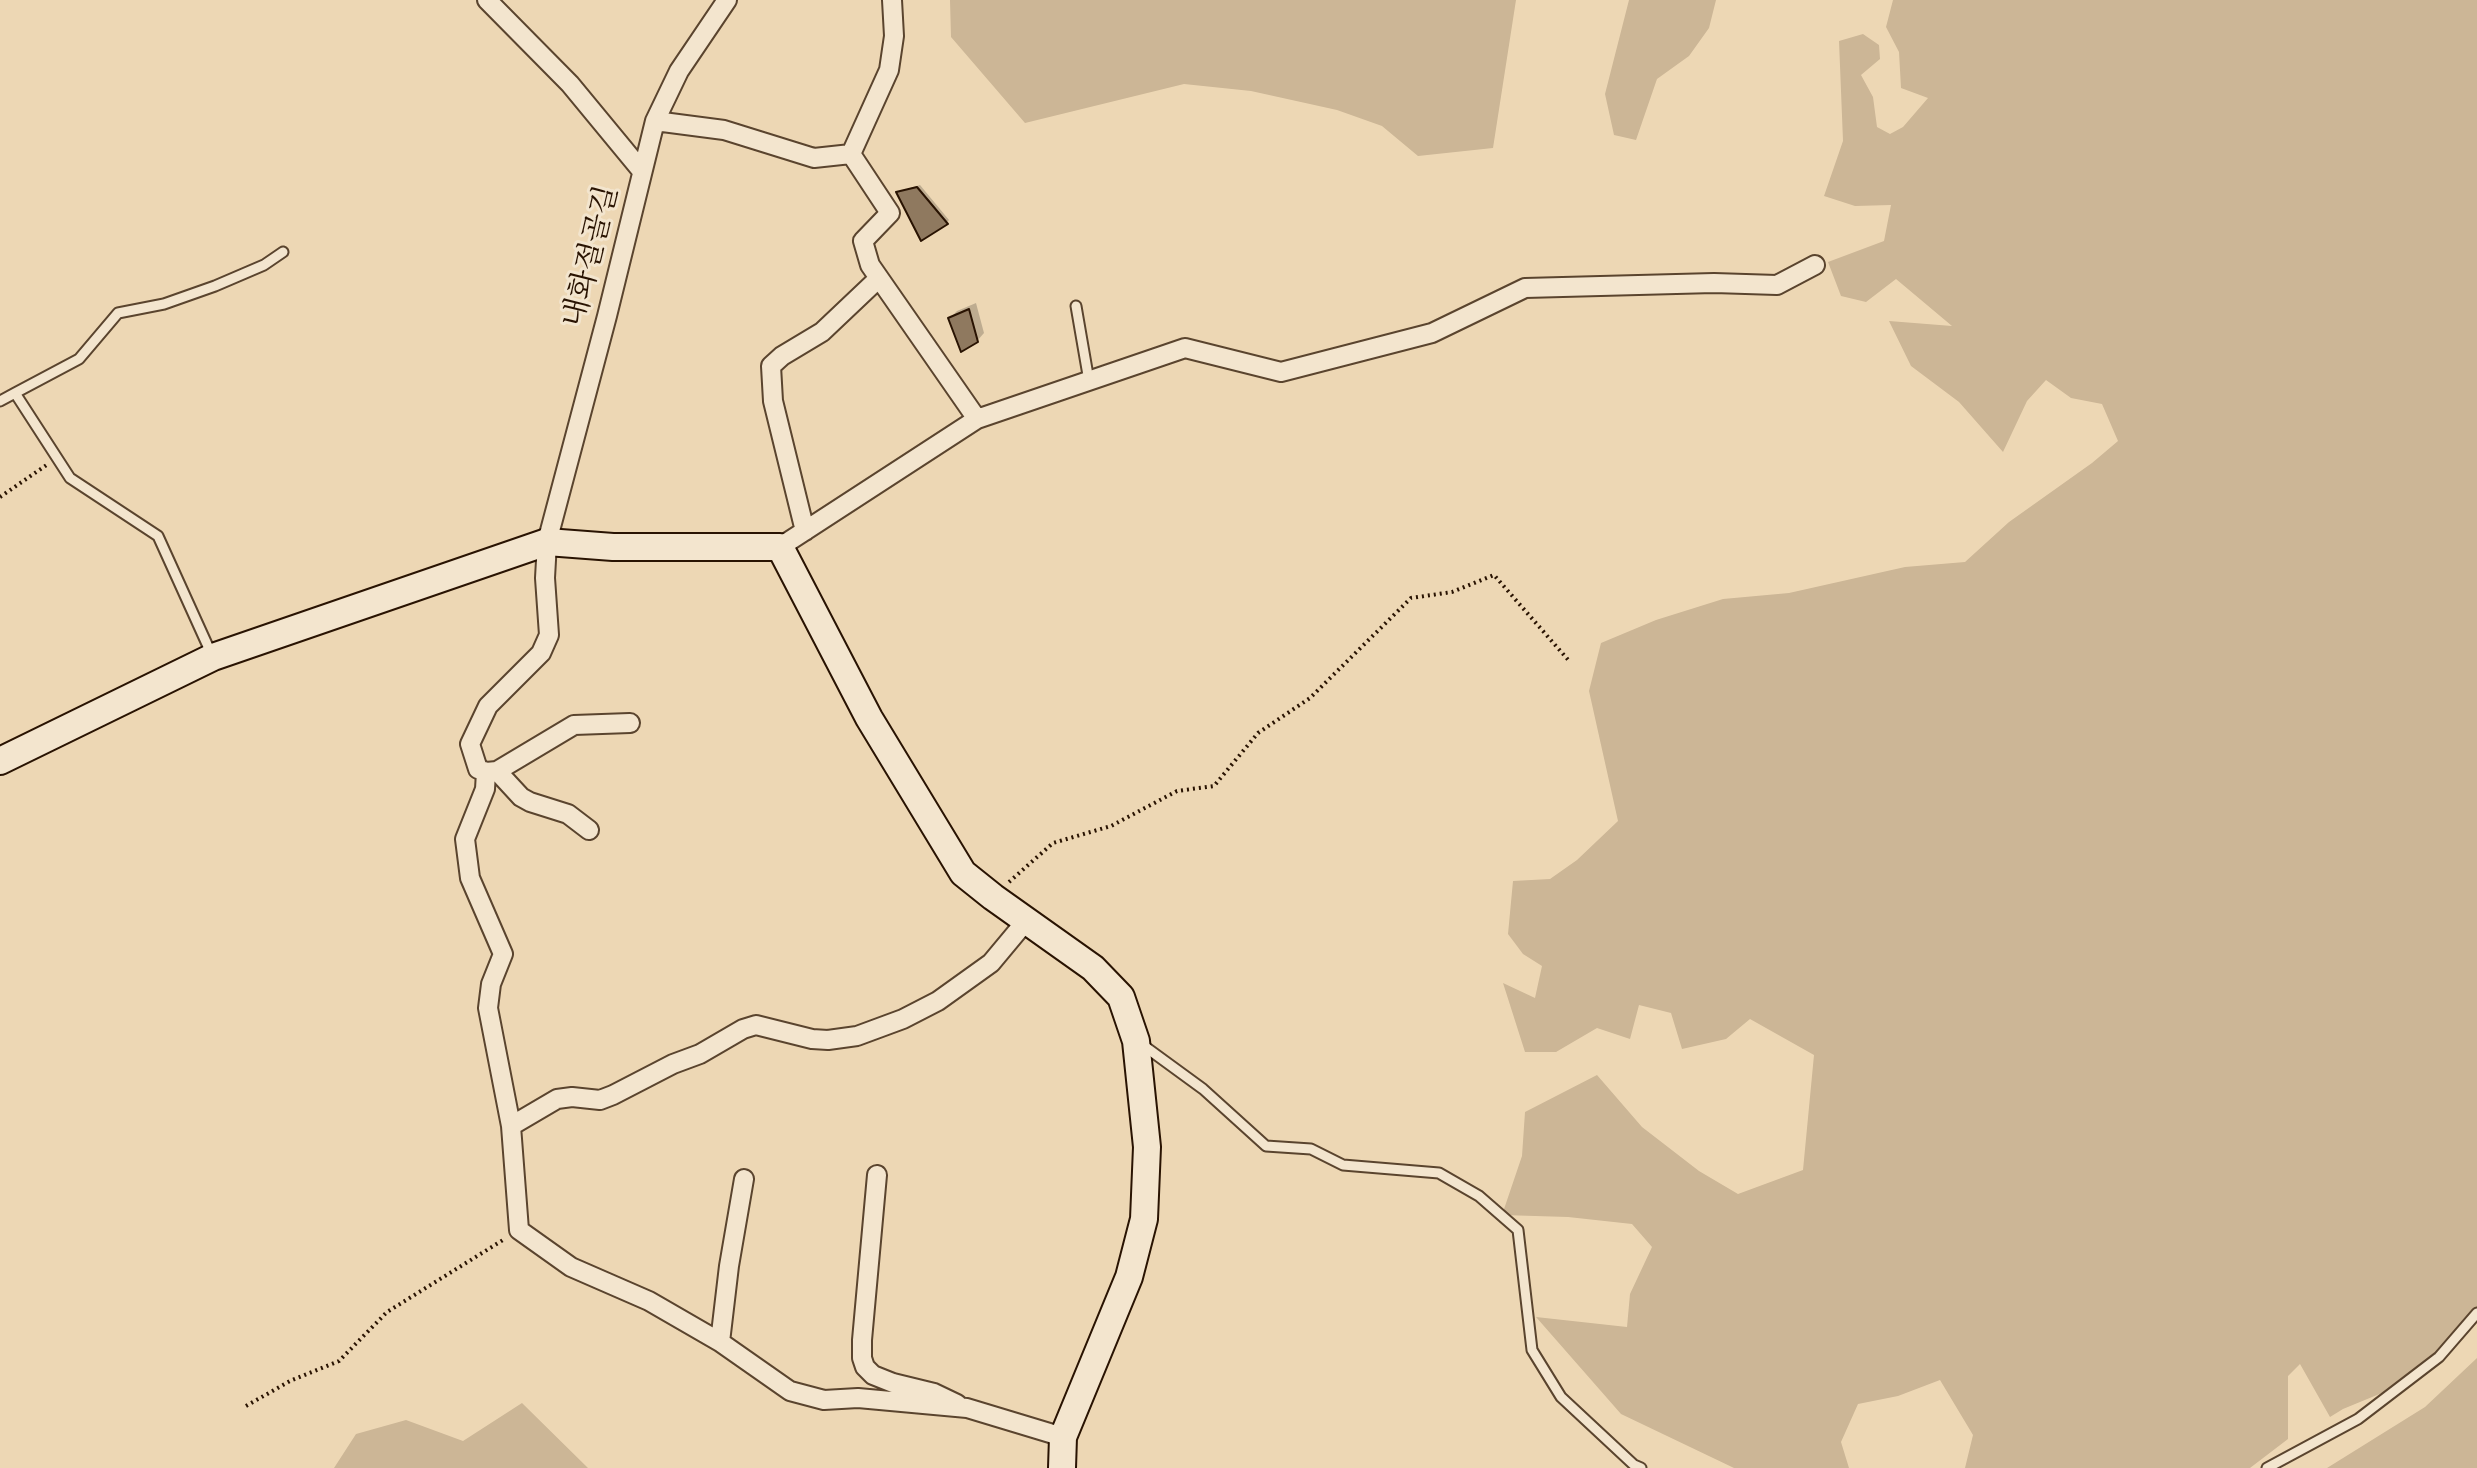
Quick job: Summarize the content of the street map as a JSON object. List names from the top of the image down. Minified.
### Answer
{"streets":{"street":["내화절골길"]}}
